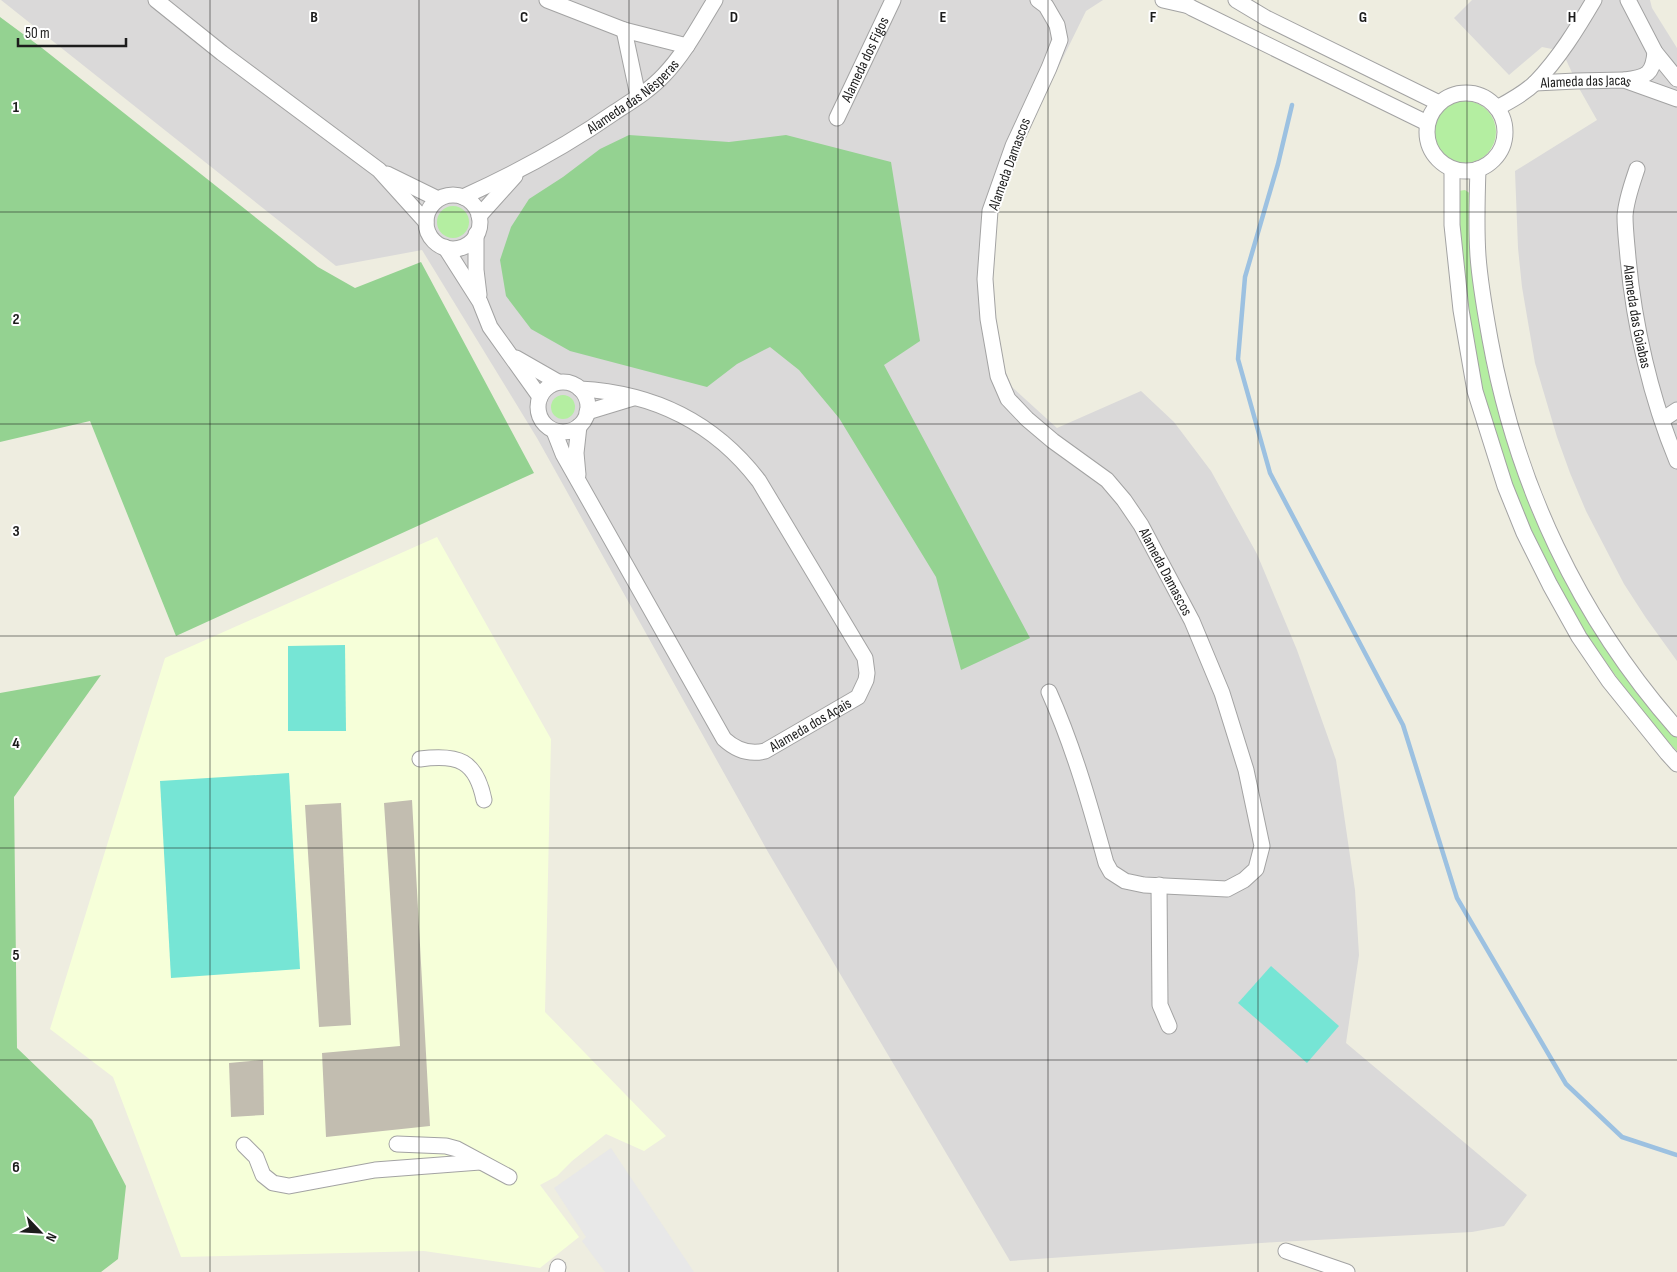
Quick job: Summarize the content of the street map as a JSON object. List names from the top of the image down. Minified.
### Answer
{"streets":{"street":["Alameda dos Figos","Alameda das Jacas","Alameda das Nêsperas","Alameda Damascos","Alameda das Goiabas","Alameda dos Açais"]},"scale_bar":"50 m","north":"bottom right","grid":{"columns":["B","C","D","E","F","G","H"],"rows":["1","2","3","4","5","6"]}}
